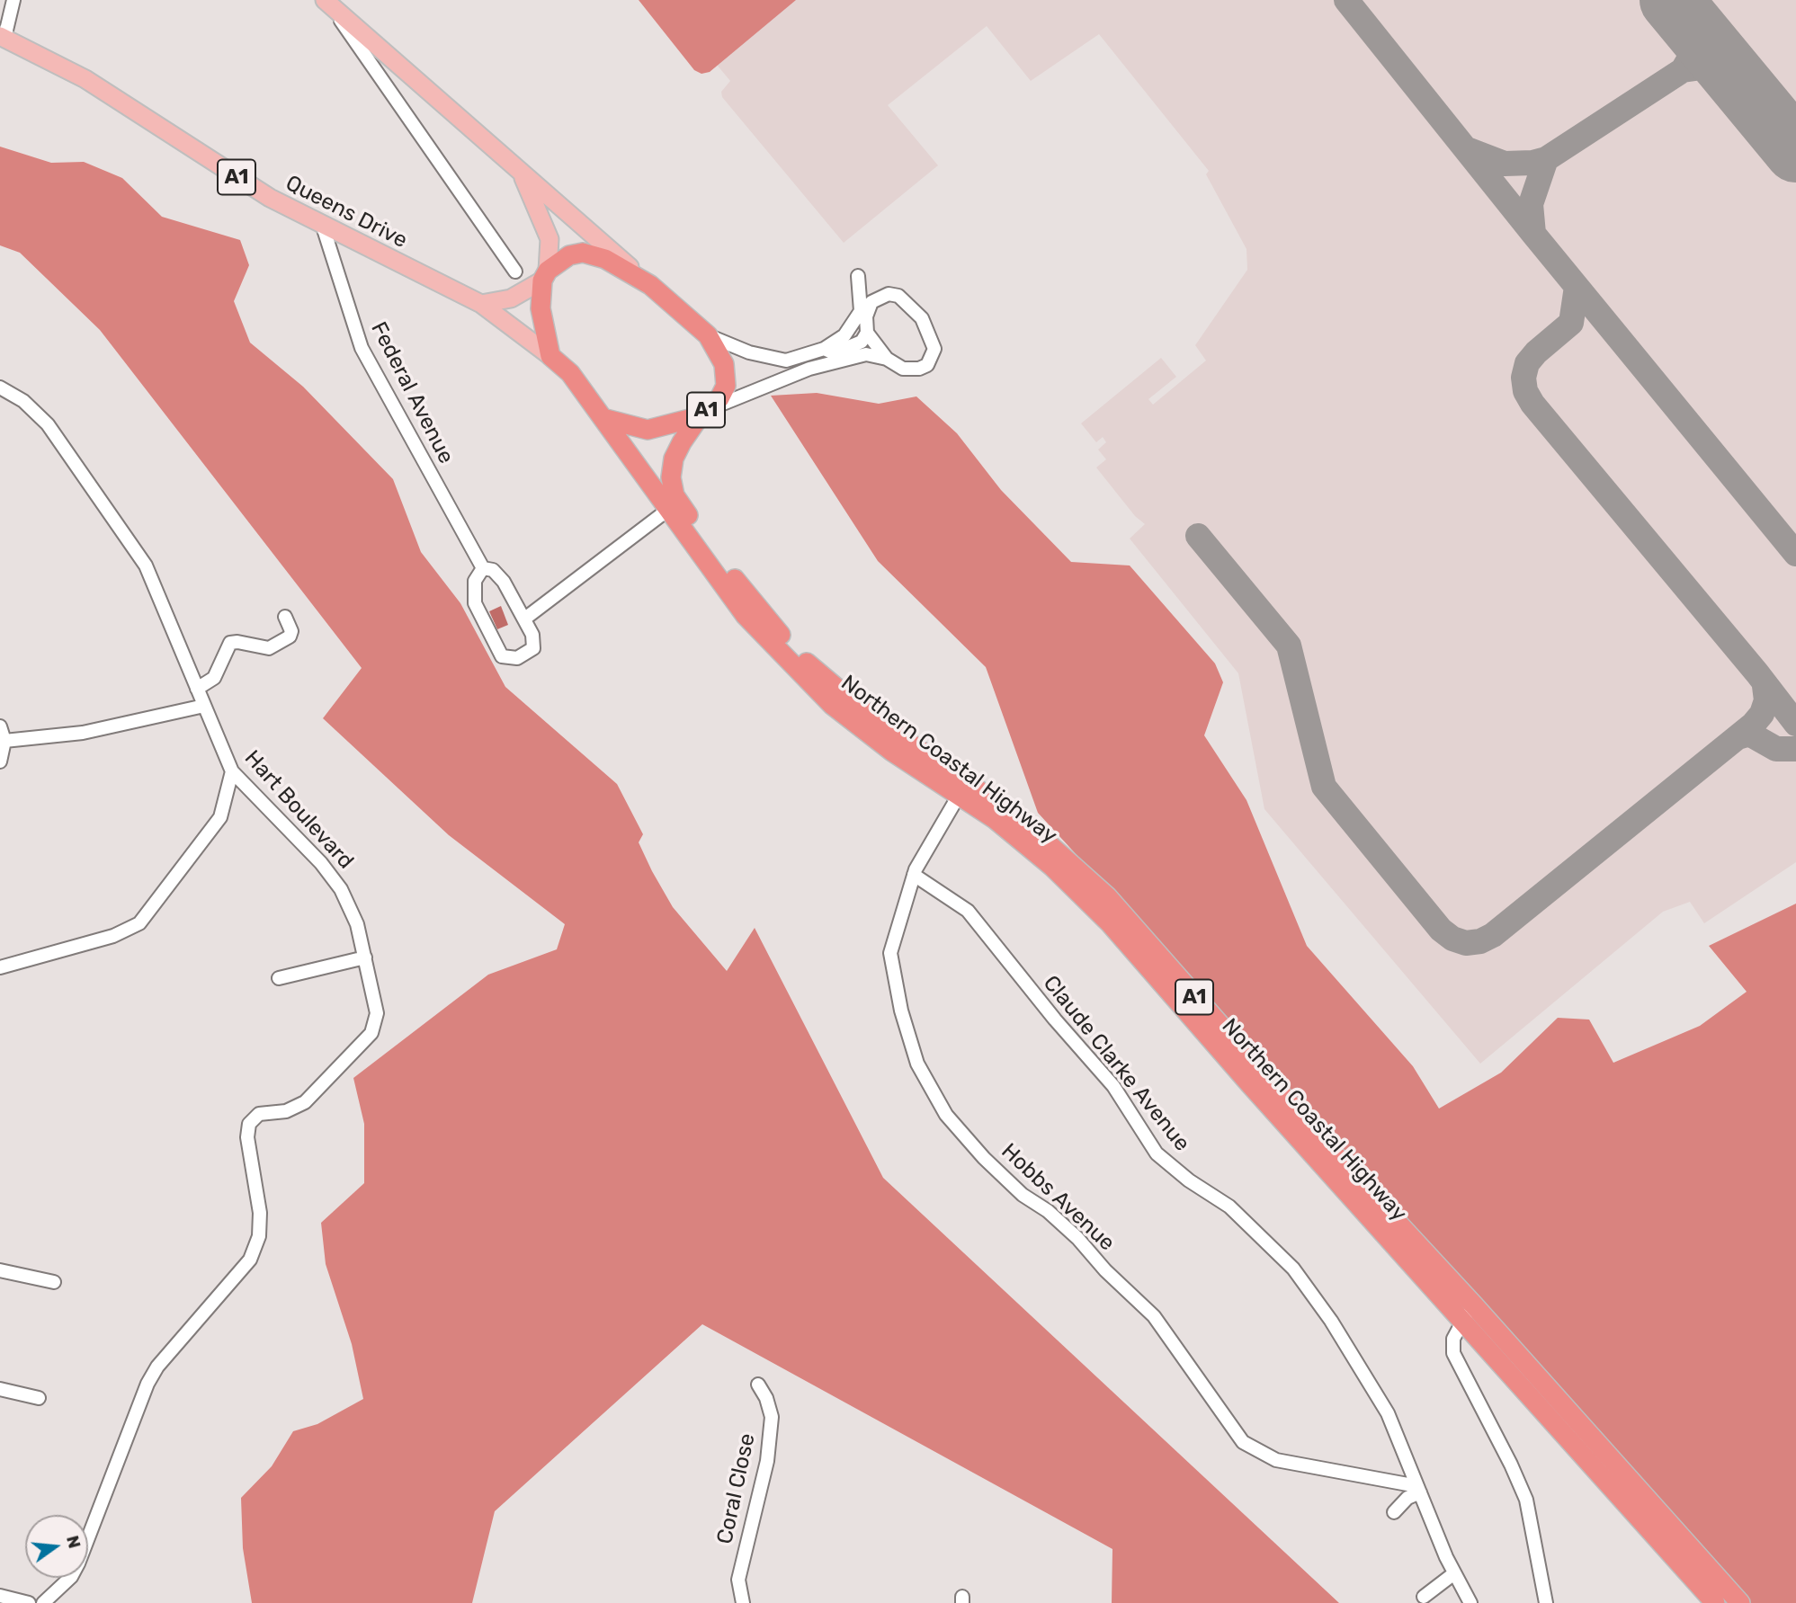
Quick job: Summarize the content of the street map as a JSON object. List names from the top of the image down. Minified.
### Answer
{"streets":{"highway":["A1","Northern Coastal Highway"],"main road":["Queens Drive"],"street":["Federal Avenue","Hart Boulevard","Claude Clarke Avenue","Hobbs Avenue","Coral Close"]},"crossings":[["A1","Queens Drive"],["A1","Northern Coastal Highway"],["Queens Drive","Federal Avenue"],["Queens Drive","Northern Coastal Highway"],["Northern Coastal Highway","Hobbs Avenue"],["Claude Clarke Avenue","Hobbs Avenue"]],"north":"right"}
